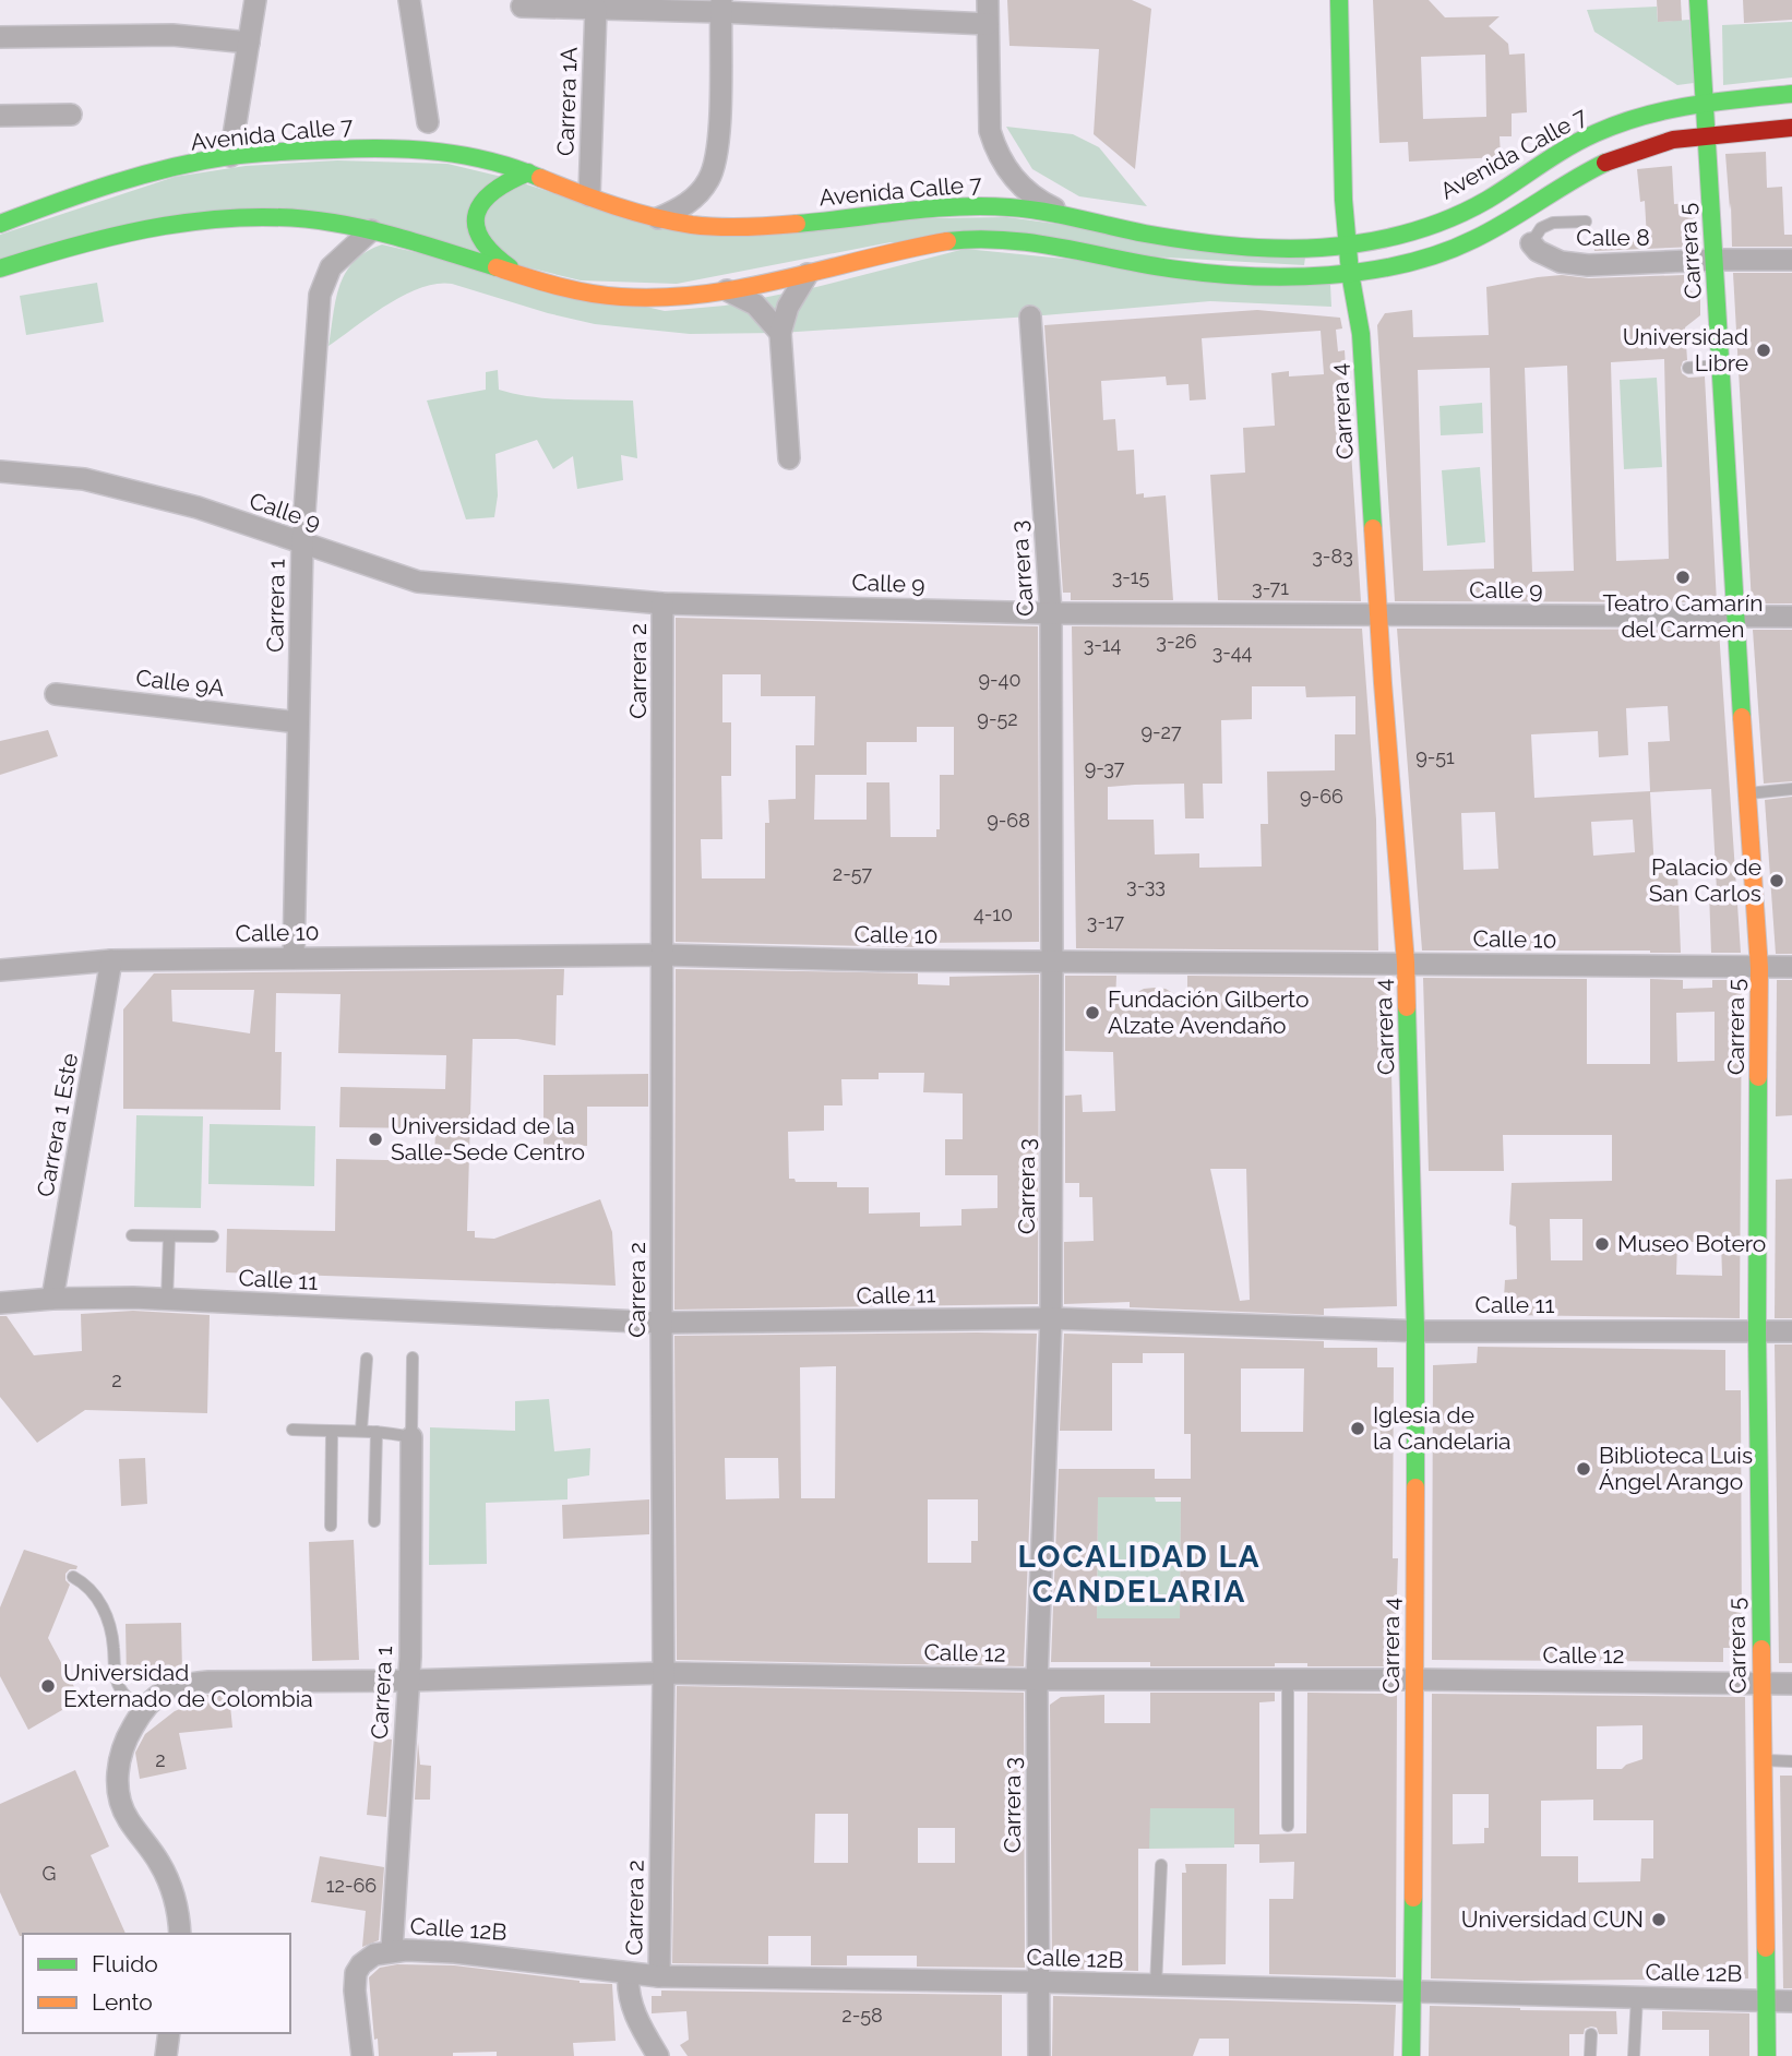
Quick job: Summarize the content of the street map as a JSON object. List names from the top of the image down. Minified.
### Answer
{"streets":{"street":["Carrera 1A","Avenida Calle 7","Calle 8","Carrera 5","Carrera 4","Calle 9","Carrera 3","Carrera 1","Carrera 2","Calle 9A","Calle 10","Carrera 1 Este","Calle 11","Calle 12","Calle 12B"]},"crossings":[["Carrera 1A","Avenida Calle 7"],["Avenida Calle 7","Carrera 5"],["Avenida Calle 7","Carrera 4"],["Calle 8","Carrera 5"],["Carrera 5","Calle 9"],["Carrera 5","Calle 10"],["Carrera 5","Calle 11"],["Carrera 5","Calle 12"],["Carrera 5","Calle 12B"],["Carrera 4","Calle 9"],["Carrera 4","Calle 10"],["Carrera 4","Calle 11"],["Carrera 4","Calle 12"],["Carrera 4","Calle 12B"],["Calle 9","Carrera 3"],["Calle 9","Carrera 1"],["Calle 9","Carrera 2"],["Carrera 3","Calle 10"],["Carrera 3","Calle 11"],["Carrera 3","Calle 12"],["Carrera 3","Calle 12B"],["Carrera 1","Calle 9A"],["Carrera 1","Calle 10"],["Carrera 1","Calle 12"],["Carrera 1","Calle 12B"],["Carrera 2","Calle 10"],["Carrera 2","Calle 11"],["Carrera 2","Calle 12"],["Carrera 2","Calle 12B"],["Calle 10","Carrera 1 Este"],["Carrera 1 Este","Calle 11"]],"districts":["LOCALIDAD LA CANDELARIA"],"places":["Universidad Libre","Teatro Camarín del Carmen","Palacio de San Carlos","Fundación Gilberto Alzate Avendaño","Universidad de la Salle-Sede Centro","Museo Botero","Iglesia de la Candelaria","Biblioteca Luis Ángel Arango","Universidad Externado de Colombia","Universidad CUN"],"house_numbers":["3-83","3-15","3-71","3-26","3-14","3-44","9-40","9-52","9-27","9-51","9-37","9-66","9-68","2-57","3-33","4-10","3-17","2","2","G","12-66","2-58"],"legend":["Fluido","Lento"]}
